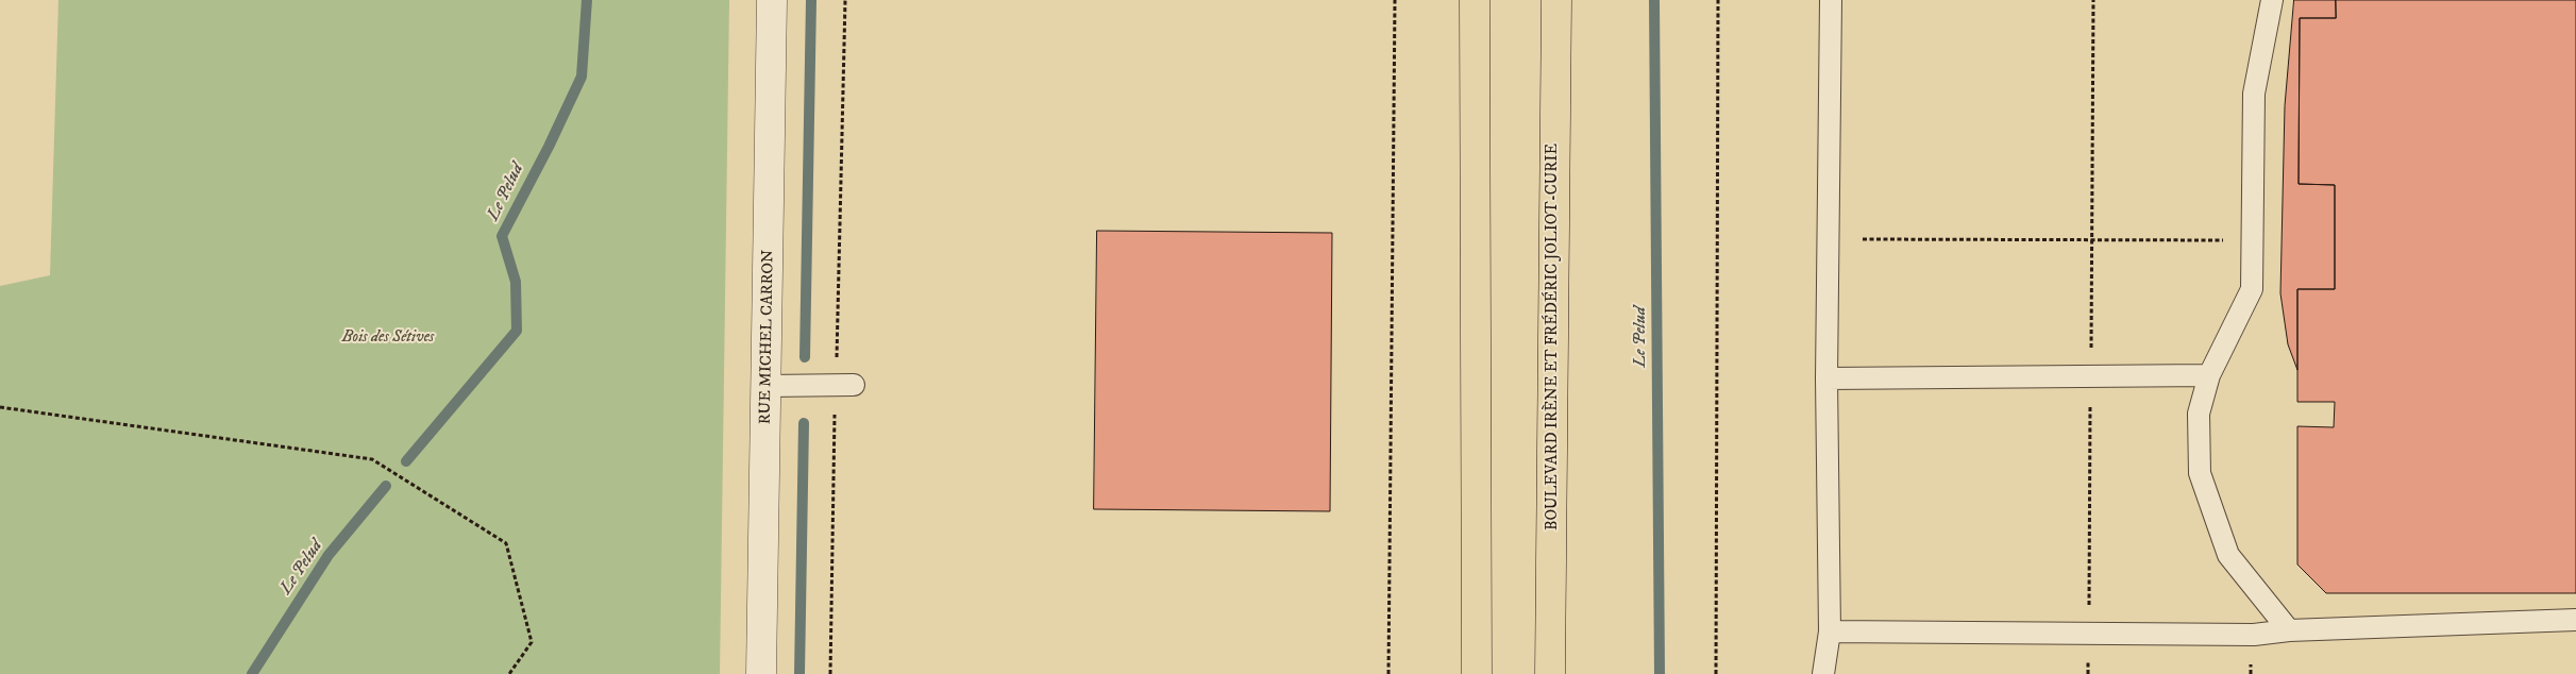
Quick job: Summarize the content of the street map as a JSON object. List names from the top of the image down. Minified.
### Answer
{"streets":{"main road":["BOULEVARD IRÈNE ET FRÉDÉRIC JOLIOT-CURIE"],"street":["RUE MICHEL CARRON"]},"water":["Le Pelud"],"parks":["Bois des Sétives"]}
